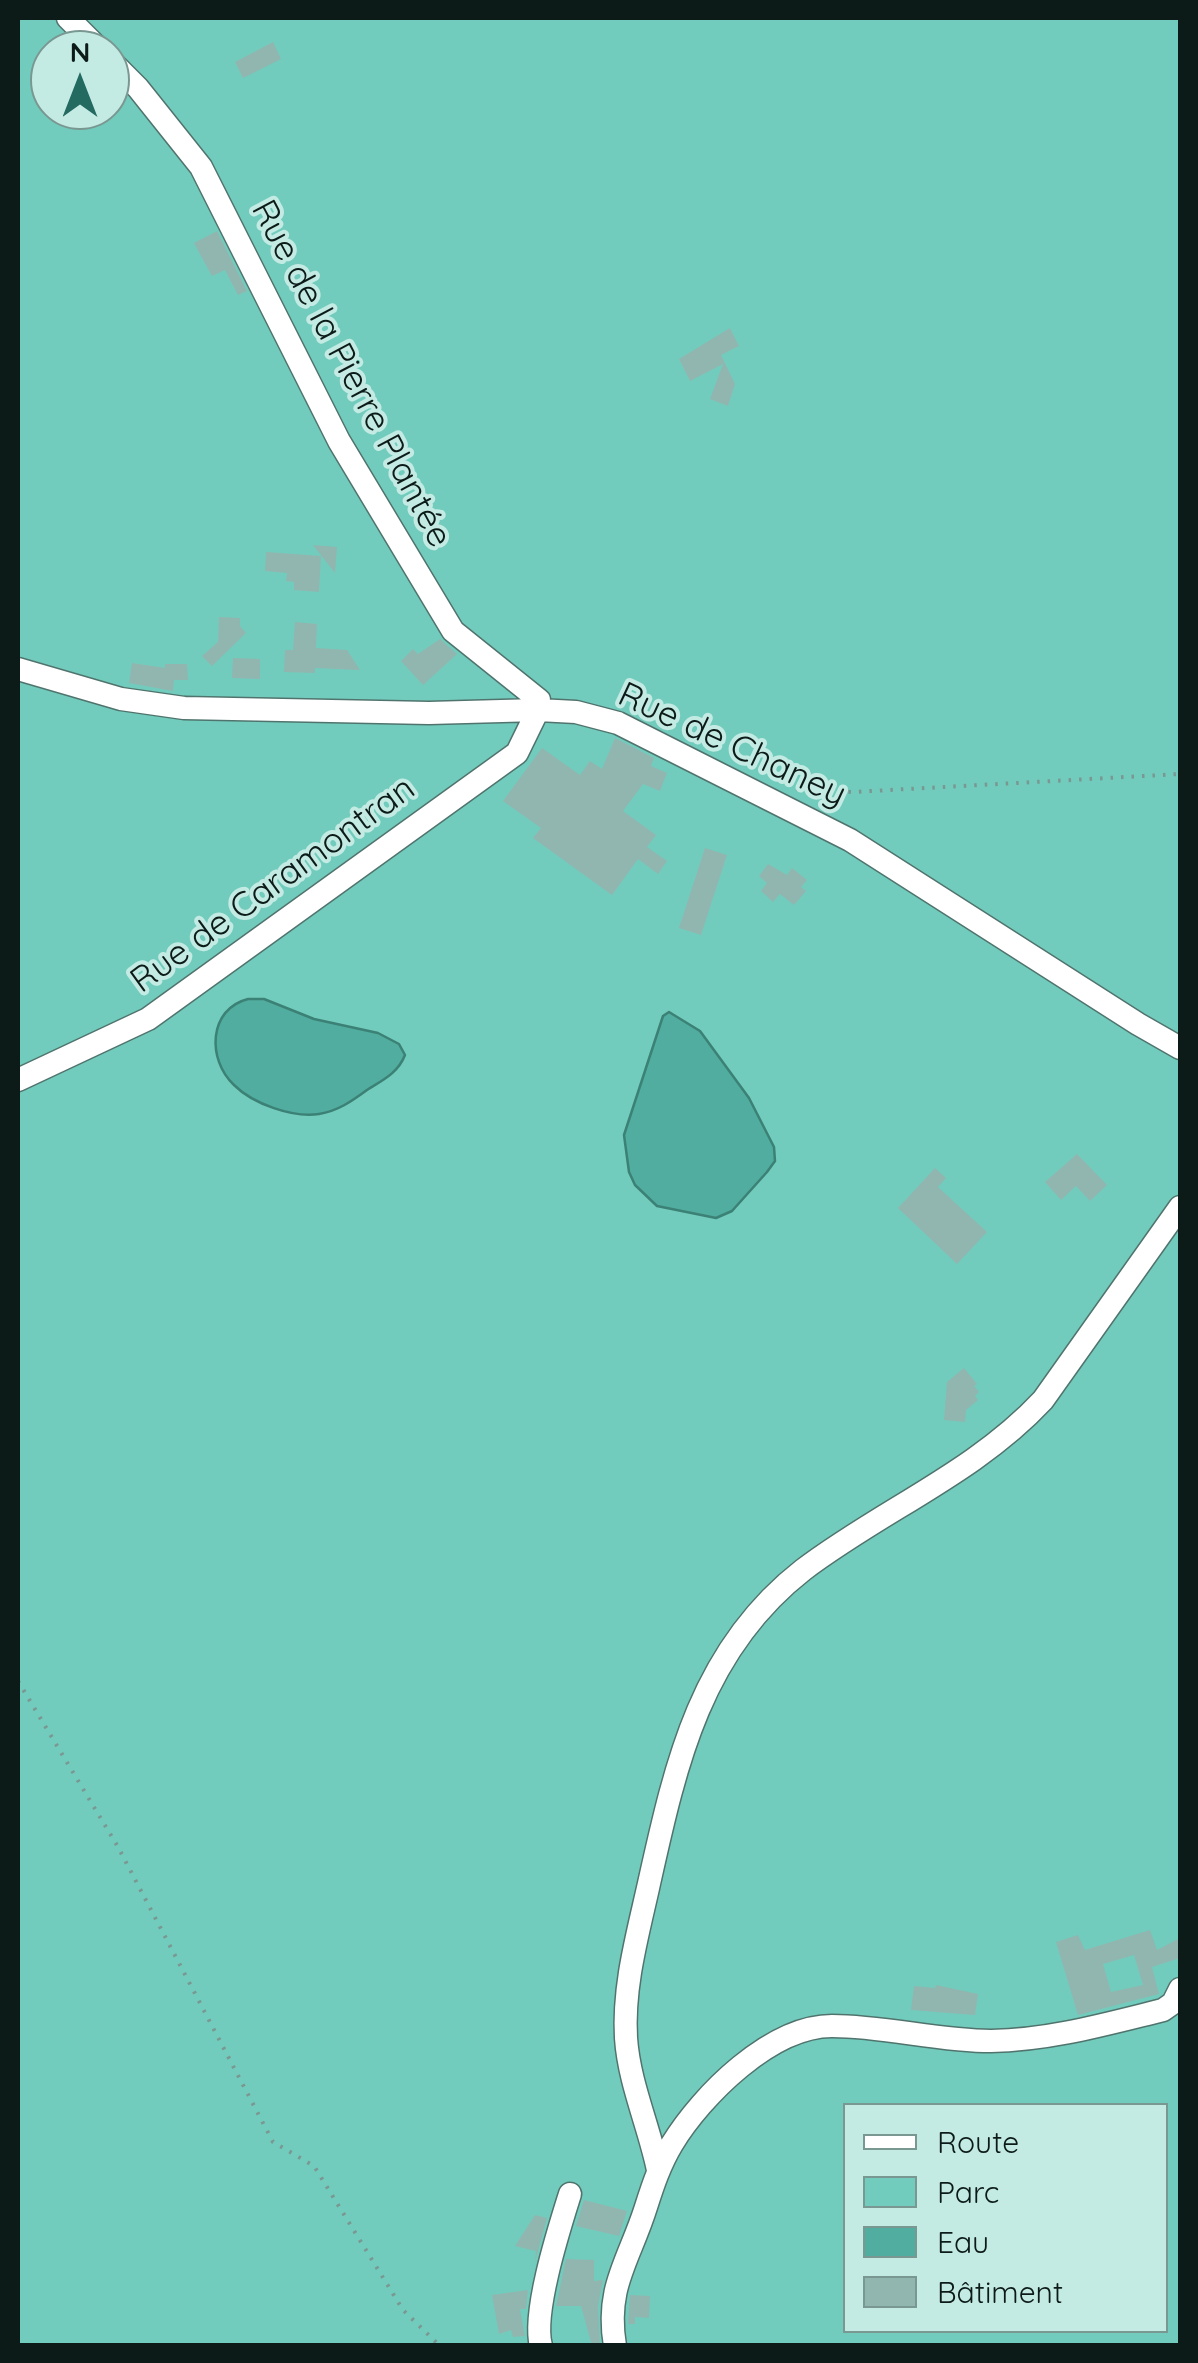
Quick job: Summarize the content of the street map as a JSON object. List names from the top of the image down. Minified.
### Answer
{"streets":{"street":["Rue de la Pierre Plantée","Rue de Chaney","Rue de Caramontran"]},"crossings":[["Rue de la Pierre Plantée","Rue de Chaney"],["Rue de la Pierre Plantée","Rue de Caramontran"],["Rue de Chaney","Rue de Caramontran"]],"legend":["Route","Parc","Eau","Bâtiment"],"north":"top"}
